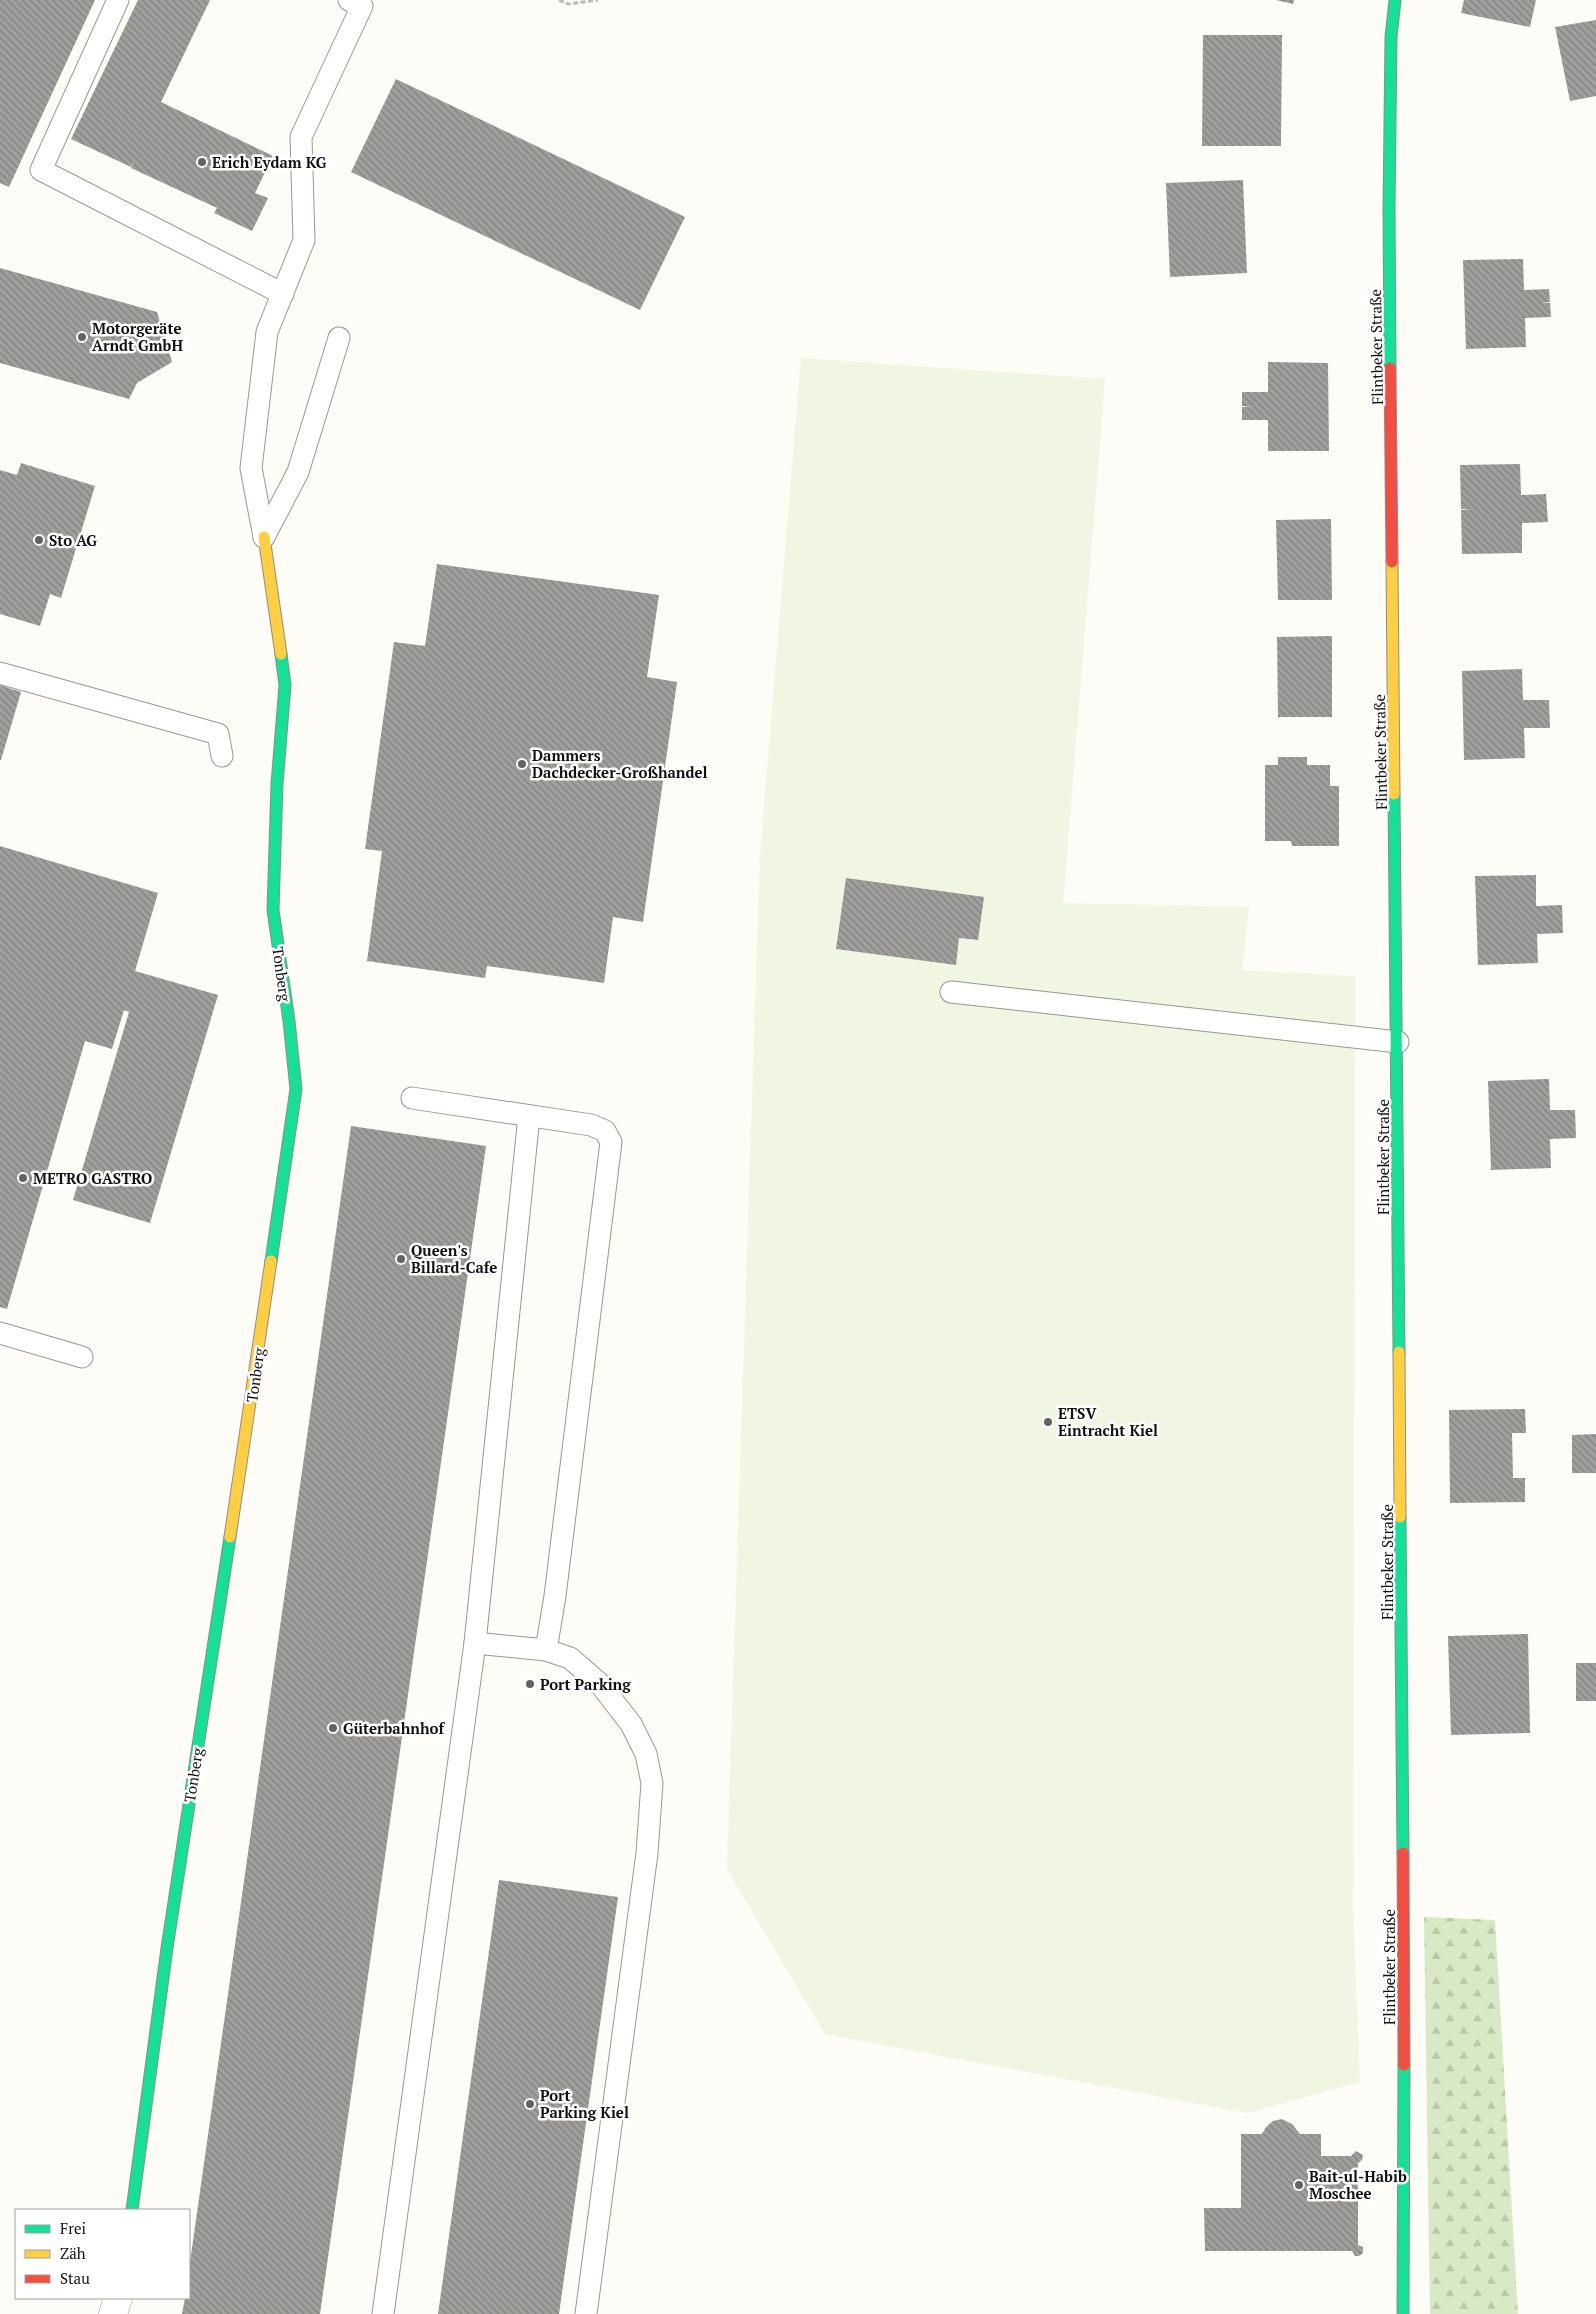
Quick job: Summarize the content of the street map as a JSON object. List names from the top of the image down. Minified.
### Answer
{"streets":{"street":["Flintbeker Straße","Tonberg"]},"places":["Erich Eydam KG","Motorgeräte Arndt GmbH","Sto AG","Dammers Dachdecker-Großhandel","METRO GASTRO","Queen's Billard-Cafe","ETSV Eintracht Kiel","Port Parking","Güterbahnhof","Port Parking Kiel","Bait-ul-Habib Moschee"],"legend":["Frei","Zäh","Stau"]}
